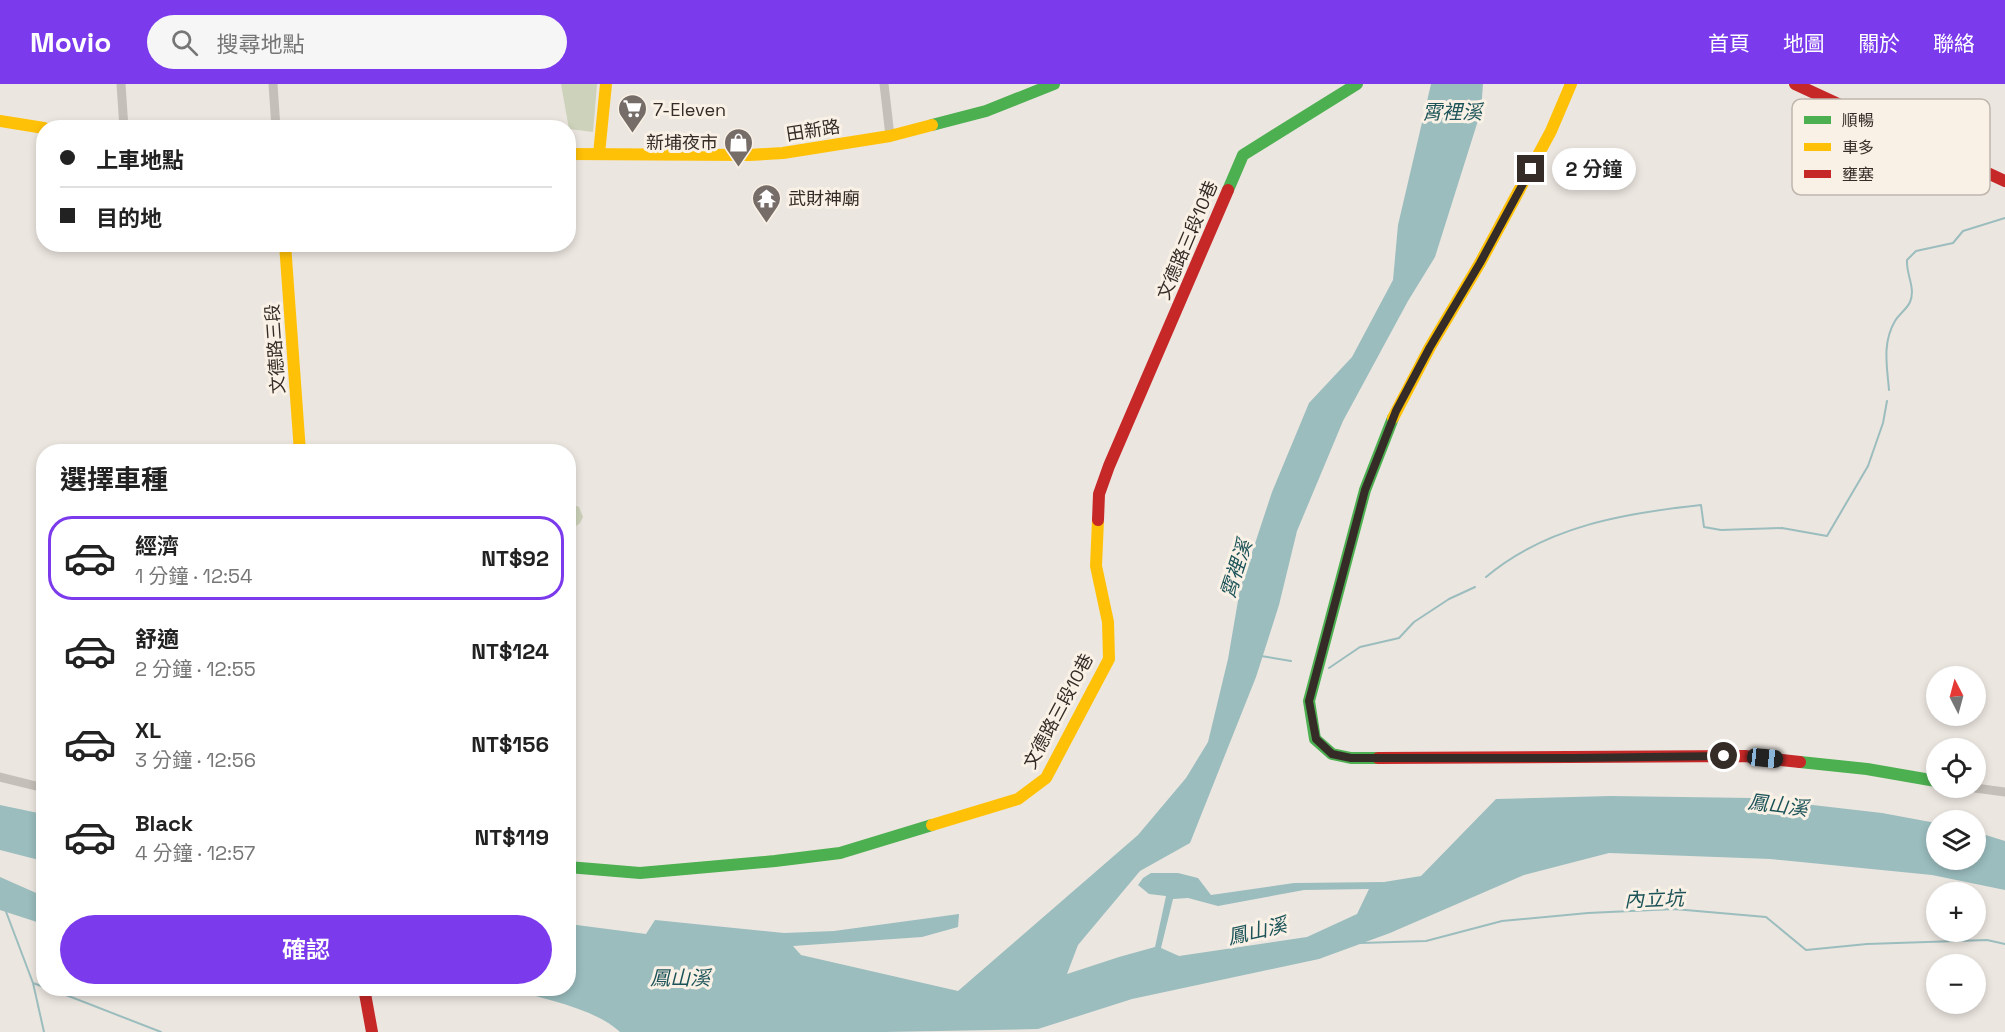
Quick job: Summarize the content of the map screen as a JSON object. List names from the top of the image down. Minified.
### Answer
{"streets":{"street":["田新路","文德路三段10巷","文德路三段"]},"water":["霄裡溪","鳳山溪","內立坑"],"places":{"supermarket":["7-Eleven"],"shop":["新埔夜市"],"temple":["武財神廟"]},"legend":["順暢","車多","壅塞"],"north":"top","page":{"header":"Movio","search":"搜尋地點","nav":["首頁","地圖","關於","聯絡"],"banner":["上車地點","目的地"],"bubble":"2 分鐘","heading":"選擇車種","list":[{"name":"經濟","note":"1 分鐘 · 12:54","value":"NT$92"},{"name":"舒適","note":"2 分鐘 · 12:55","value":"NT$124"},{"name":"XL","note":"3 分鐘 · 12:56","value":"NT$156"},{"name":"Black","note":"4 分鐘 · 12:57","value":"NT$119"}],"map_buttons":["+","−"],"buttons":"確認"}}
